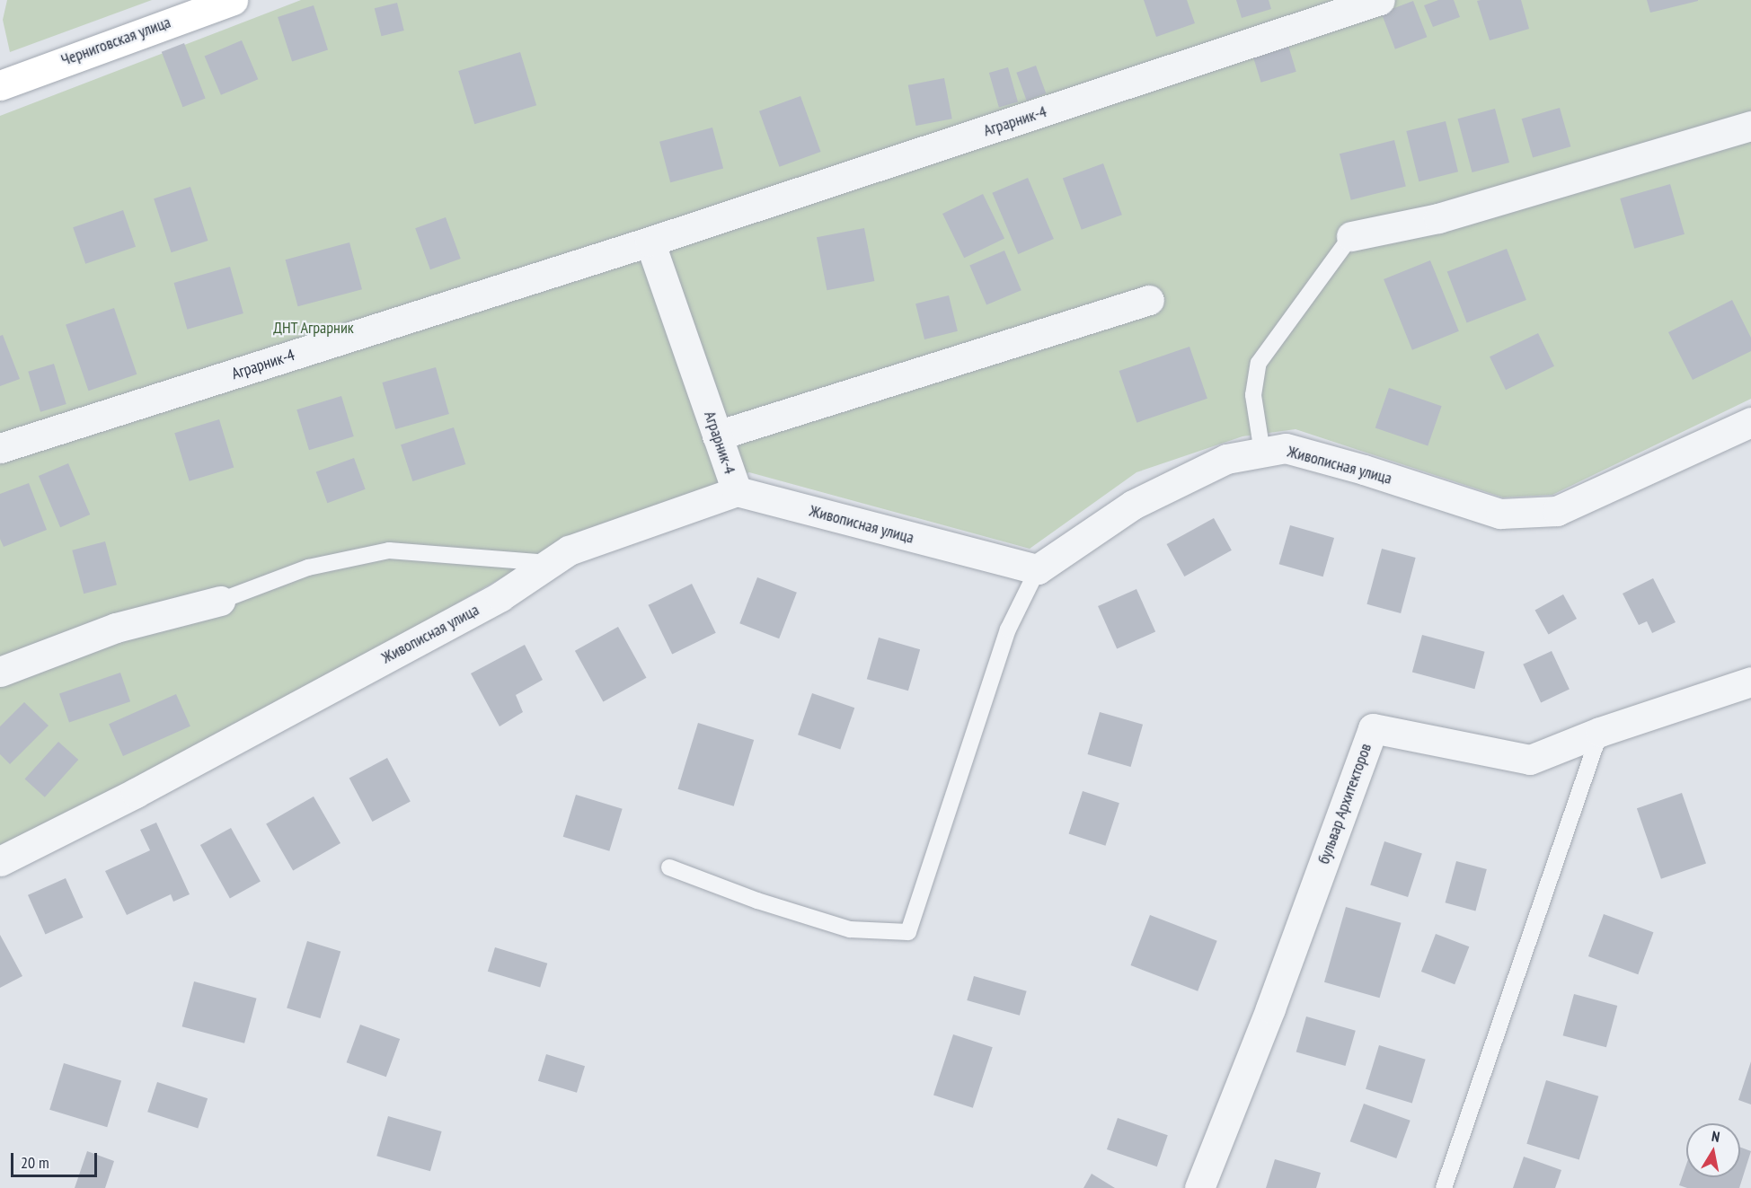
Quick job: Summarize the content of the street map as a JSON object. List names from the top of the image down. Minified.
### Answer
{"streets":{"street":["Черниговская улица","Аграрник-4","Живописная улица","бульвар Архитекторов"]},"crossings":[["Аграрник-4","Живописная улица"]],"parks":["ДНТ Аграрник"],"scale_bar":"20 m","north":"top"}
